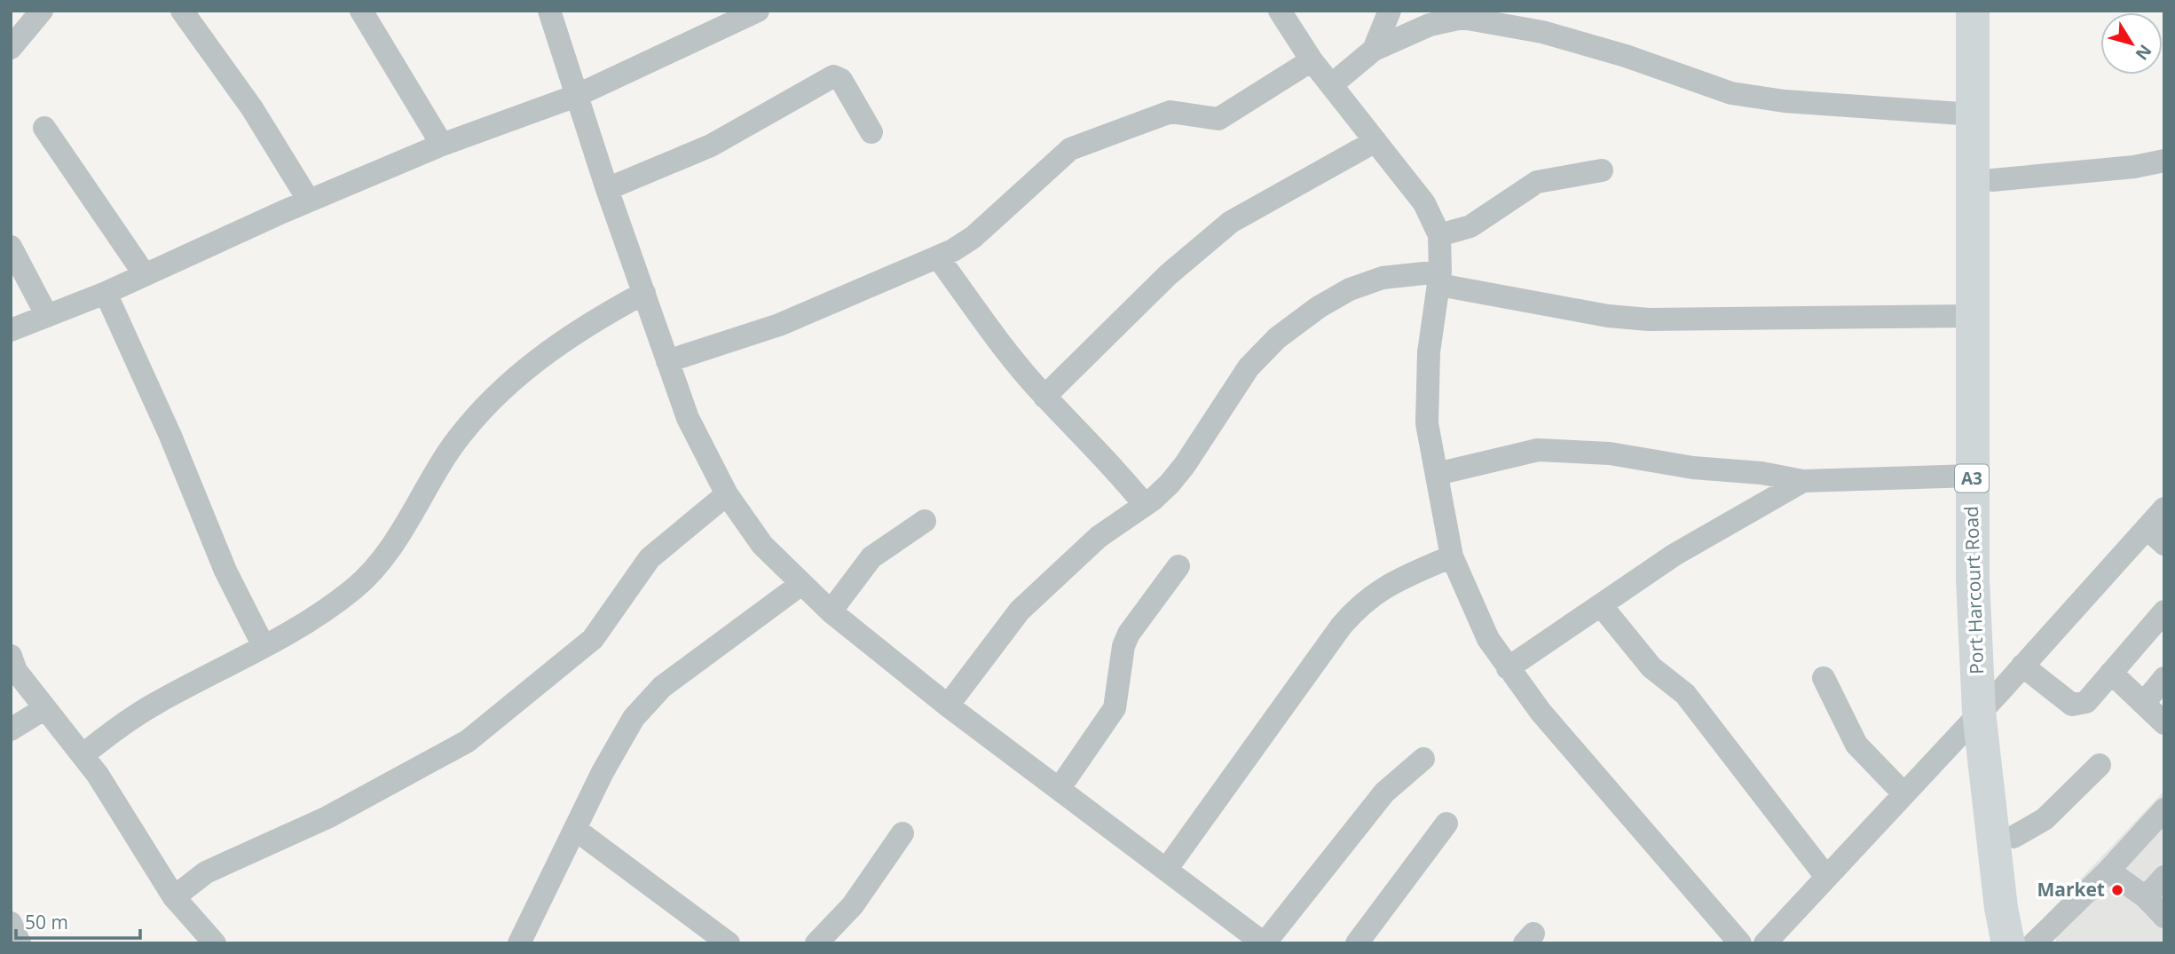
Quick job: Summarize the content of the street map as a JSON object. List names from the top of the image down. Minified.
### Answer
{"streets":{"highway":["A3","Port Harcourt Road"]},"places":["Market"],"scale_bar":"50 m","north":"bottom right"}
